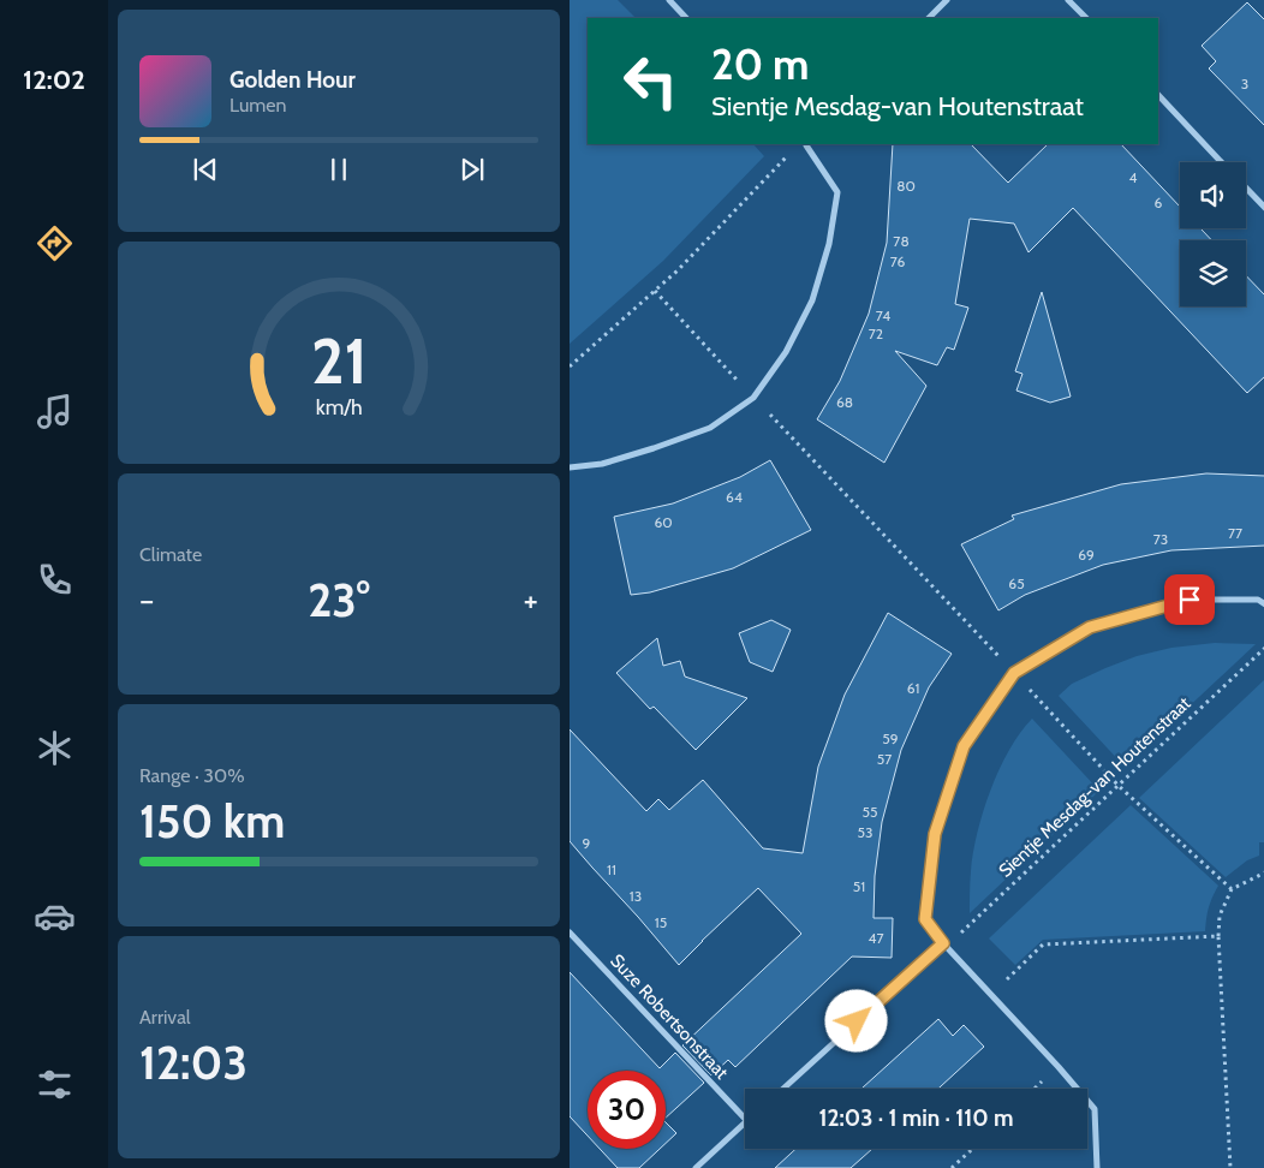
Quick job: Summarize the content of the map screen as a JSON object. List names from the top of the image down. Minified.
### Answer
{"streets":{"street":["Suze Robertsonstraat"],"path":["Sientje Mesdag-van Houtenstraat"]},"house_numbers":["3","4","80","6","78","76","74","72","68","64","60","77","73","69","65","61","59","57","55","53","9","11","51","13","15","47"],"page":{"tabs":"12:02","turn":["20 m","Sientje Mesdag-van Houtenstraat"],"song":["Golden Hour","Lumen"],"tile":["Climate",["Range · 30%","150 km"],["Arrival","12:03"]],"heat":["−","23°","+"],"limit":"30","trip":"12:03 · 1 min · 110 m","gauge":["21","km/h"]}}
